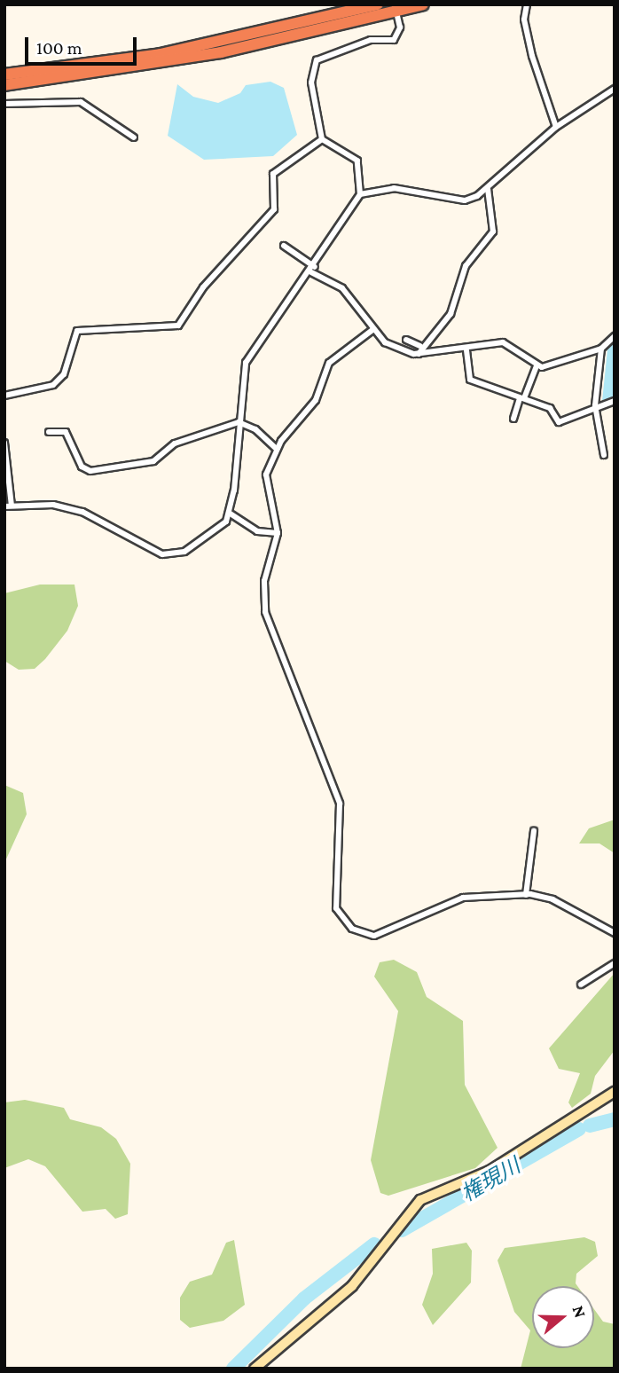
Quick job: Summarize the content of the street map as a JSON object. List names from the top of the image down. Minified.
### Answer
{"water":["権現川"],"scale_bar":"100 m","north":"right"}
